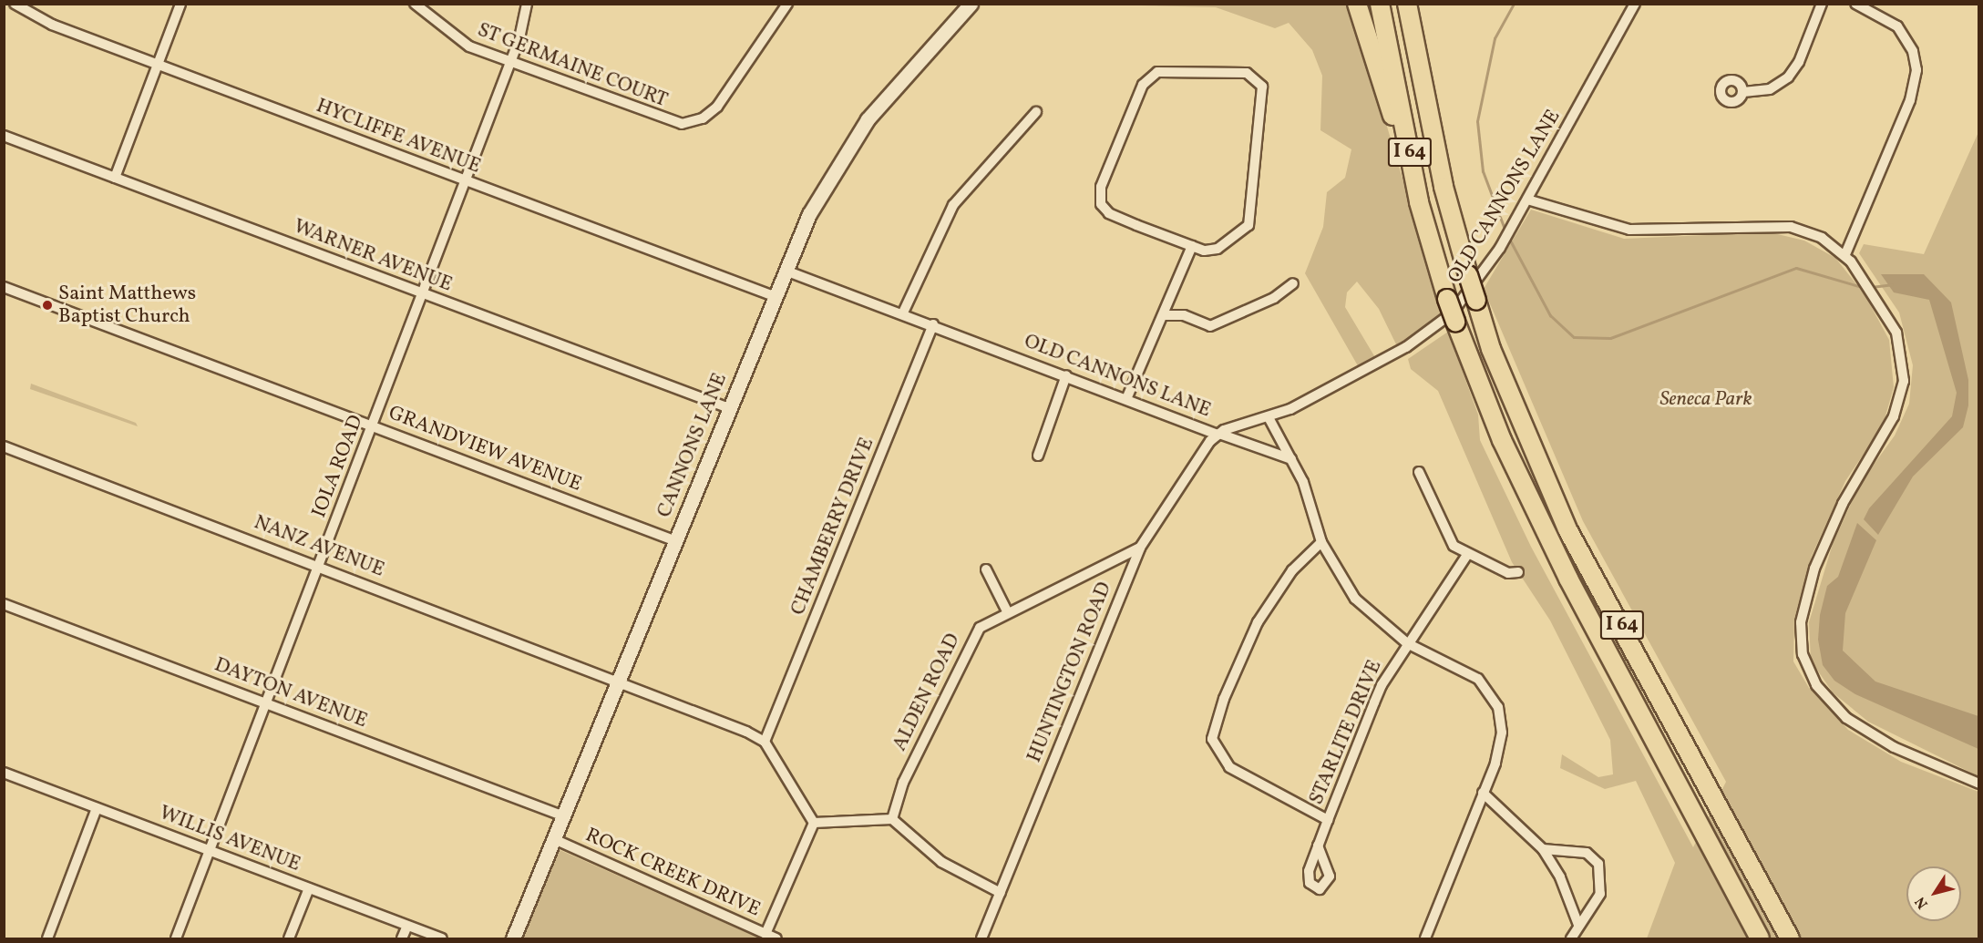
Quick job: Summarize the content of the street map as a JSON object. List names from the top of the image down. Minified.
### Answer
{"streets":{"highway":["I 64"],"main road":["CANNONS LANE"],"street":["ST GERMAINE COURT","HYCLIFFE AVENUE","OLD CANNONS LANE","WARNER AVENUE","GRANDVIEW AVENUE","IOLA ROAD","CHAMBERRY DRIVE","NANZ AVENUE","HUNTINGTON ROAD","ALDEN ROAD","DAYTON AVENUE","STARLITE DRIVE","WILLIS AVENUE","ROCK CREEK DRIVE"]},"crossings":[["ST GERMAINE COURT","IOLA ROAD"],["HYCLIFFE AVENUE","CANNONS LANE"],["HYCLIFFE AVENUE","IOLA ROAD"],["OLD CANNONS LANE","CANNONS LANE"],["OLD CANNONS LANE","CHAMBERRY DRIVE"],["OLD CANNONS LANE","HUNTINGTON ROAD"],["WARNER AVENUE","CANNONS LANE"],["WARNER AVENUE","IOLA ROAD"],["CANNONS LANE","GRANDVIEW AVENUE"],["CANNONS LANE","NANZ AVENUE"],["CANNONS LANE","DAYTON AVENUE"],["CANNONS LANE","ROCK CREEK DRIVE"],["GRANDVIEW AVENUE","IOLA ROAD"],["IOLA ROAD","NANZ AVENUE"],["IOLA ROAD","DAYTON AVENUE"],["IOLA ROAD","WILLIS AVENUE"],["CHAMBERRY DRIVE","NANZ AVENUE"],["HUNTINGTON ROAD","ALDEN ROAD"]],"parks":["Seneca Park"],"places":["Saint Matthews Baptist Church"],"north":"bottom left"}
